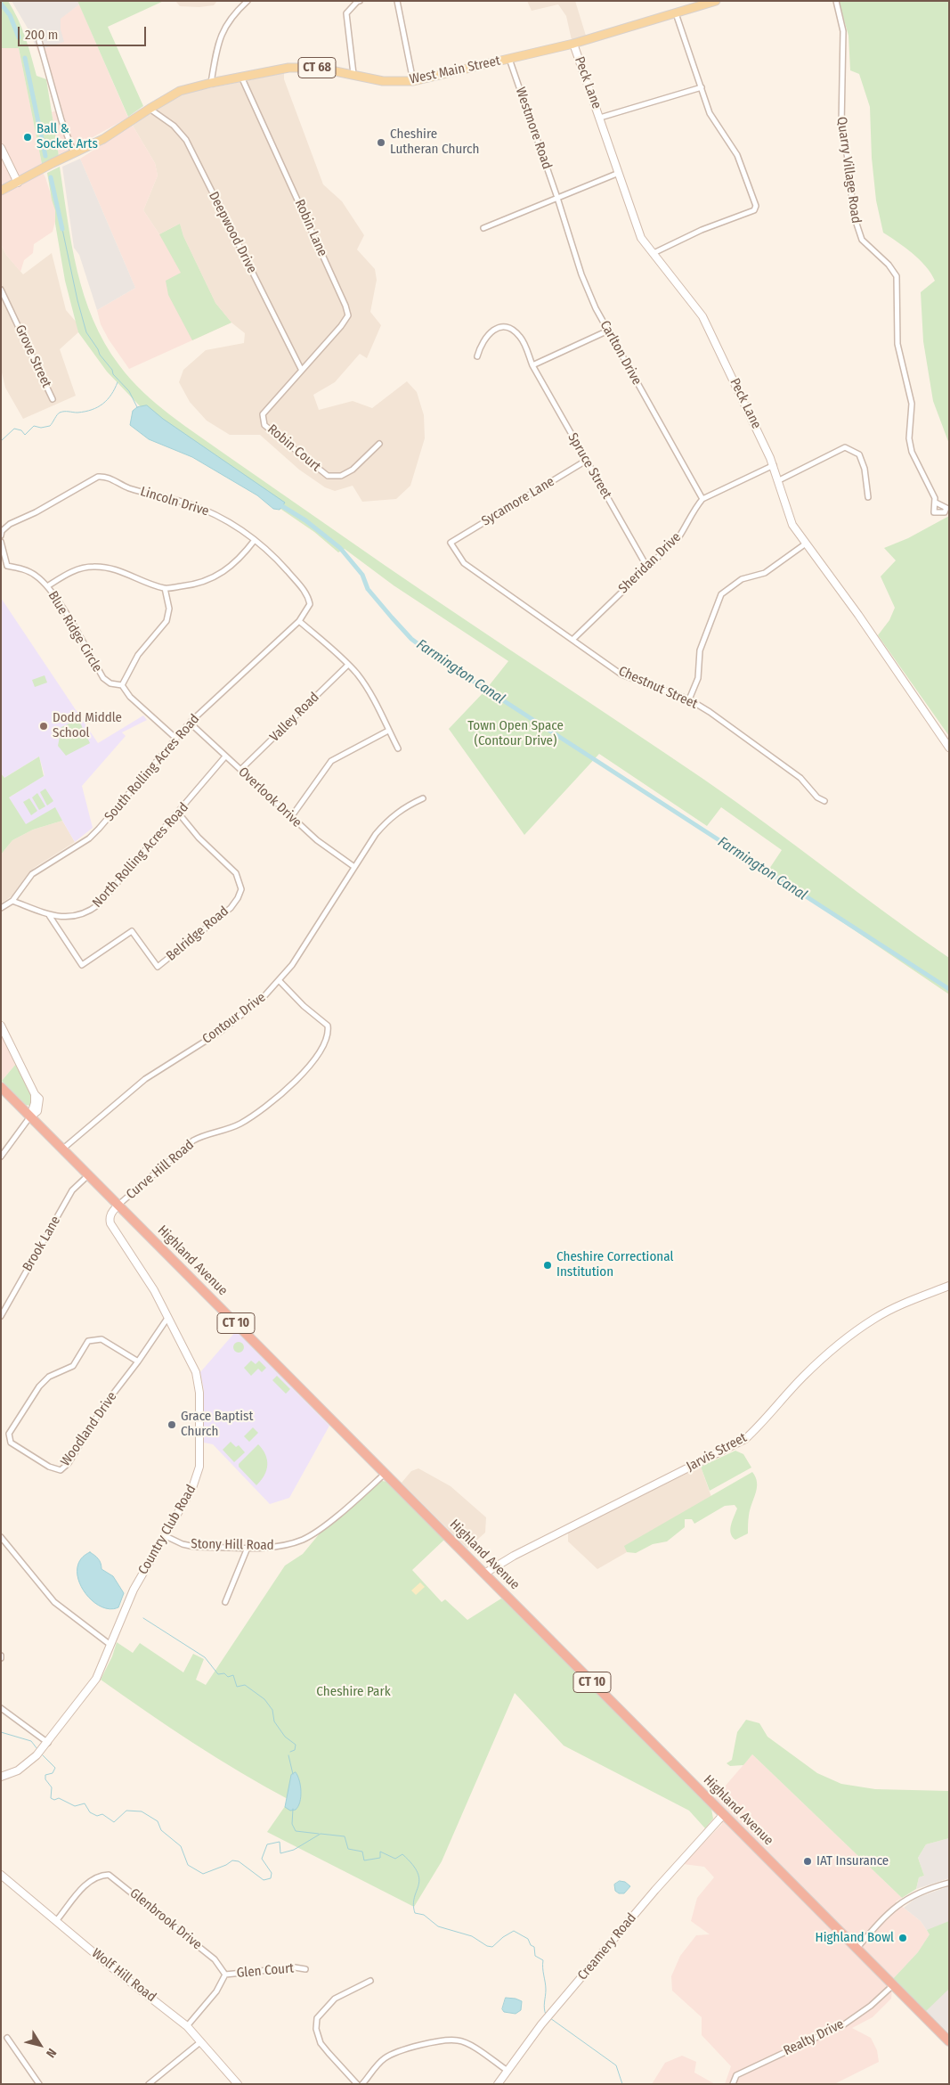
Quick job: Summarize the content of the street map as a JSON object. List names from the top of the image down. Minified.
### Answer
{"streets":{"highway":["Highland Avenue","CT 10"],"main road":["CT 68","West Main Street"],"street":["Peck Lane","Westmore Road","Quarry Village Road","Robin Lane","Deepwood Drive","Carlton Drive","Grove Street","Robin Court","Spruce Street","Lincoln Drive","Sycamore Lane","Sheridan Drive","Blue Ridge Circle","Chestnut Street","Valley Road","South Rolling Acres Road","Overlook Drive","North Rolling Acres Road","Belridge Road","Contour Drive","Curve Hill Road","Brook Lane","Woodland Drive","Jarvis Street","Country Club Road","Stony Hill Road","Glenbrook Drive","Creamery Road","Glen Court","Wolf Hill Road","Realty Drive"]},"crossings":[["West Main Street","Peck Lane"],["West Main Street","Westmore Road"],["West Main Street","Robin Lane"],["West Main Street","Deepwood Drive"],["Westmore Road","Carlton Drive"],["Robin Lane","Deepwood Drive"],["Robin Lane","Robin Court"],["Deepwood Drive","Robin Court"],["Carlton Drive","Sheridan Drive"],["Spruce Street","Sycamore Lane"],["Spruce Street","Sheridan Drive"],["Lincoln Drive","South Rolling Acres Road"],["Sycamore Lane","Chestnut Street"],["Sheridan Drive","Chestnut Street"],["Valley Road","Overlook Drive"],["South Rolling Acres Road","Overlook Drive"],["South Rolling Acres Road","North Rolling Acres Road"],["Overlook Drive","North Rolling Acres Road"],["Overlook Drive","Contour Drive"],["North Rolling Acres Road","Belridge Road"],["Contour Drive","Curve Hill Road"],["Contour Drive","Highland Avenue"],["Curve Hill Road","Highland Avenue"],["Curve Hill Road","Country Club Road"],["Brook Lane","Highland Avenue"],["Highland Avenue","Jarvis Street"],["Highland Avenue","Country Club Road"],["Highland Avenue","Stony Hill Road"],["Highland Avenue","Creamery Road"],["Highland Avenue","Realty Drive"],["Woodland Drive","Country Club Road"],["Country Club Road","Stony Hill Road"],["Glenbrook Drive","Glen Court"],["Glenbrook Drive","Wolf Hill Road"]],"water":["Farmington Canal"],"parks":["Town Open Space (Contour Drive)","Cheshire Park"],"places":["Ball & Socket Arts","Cheshire Lutheran Church","Dodd Middle School","Cheshire Correctional Institution","Grace Baptist Church","IAT Insurance","Highland Bowl"],"scale_bar":"200 m","north":"bottom right"}
